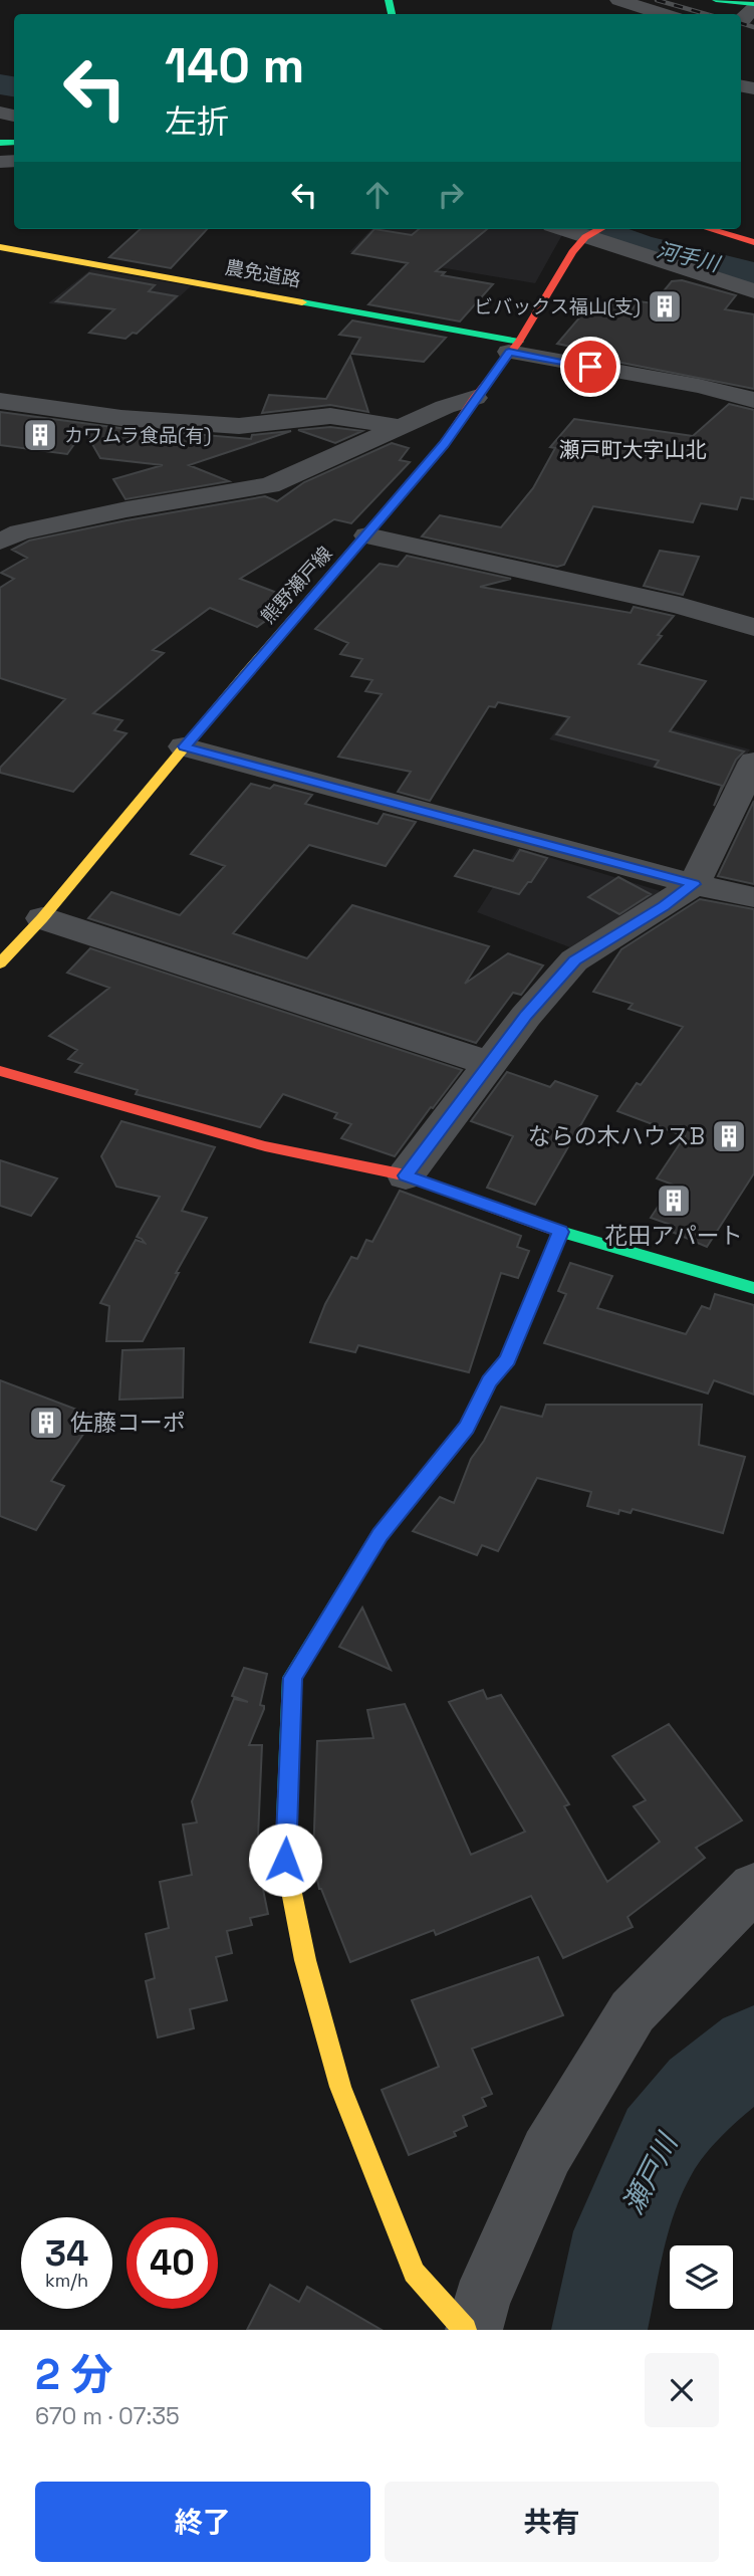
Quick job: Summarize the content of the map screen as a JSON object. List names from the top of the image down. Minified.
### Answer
{"streets":{"main road":["農免道路","熊野瀬戸線"]},"crossings":[["農免道路","熊野瀬戸線"]],"districts":["瀬戸町大字山北"],"water":["河手川","瀬戸川"],"places":{"building":["ビバックス福山(支)","カワムラ食品(有)","ならの木ハウスB","花田アパート","佐藤コーポ"]},"page":{"turn":["140 m","左折"],"speed":"34 km/h","limit":"40","heading":["2 分","670 m · 07:35"],"buttons":["終了","共有"]}}
